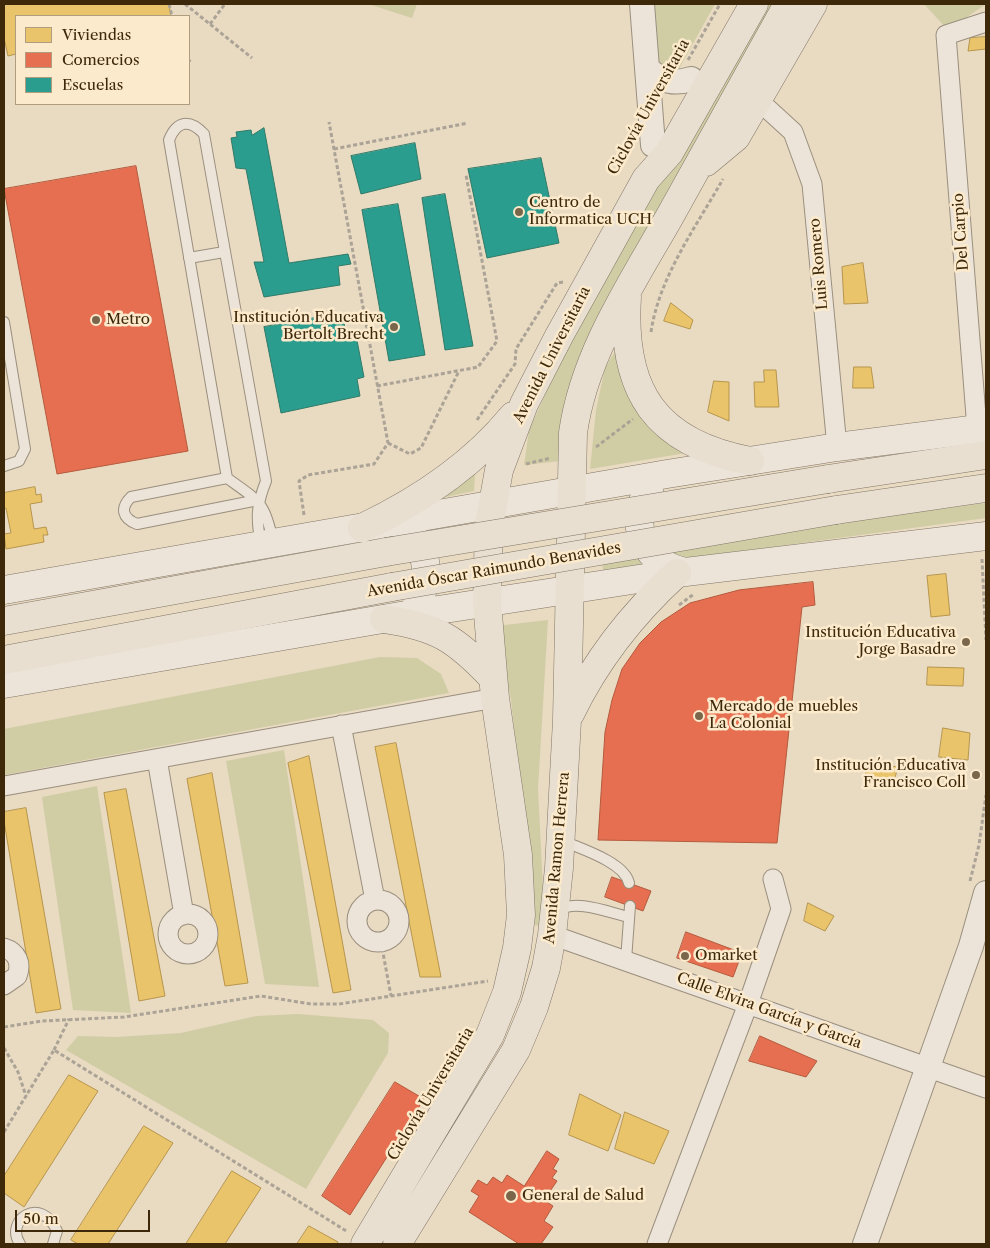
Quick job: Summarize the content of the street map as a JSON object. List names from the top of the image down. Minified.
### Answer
{"streets":{"main road":["Avenida Universitaria","Avenida Óscar Raimundo Benavides","Avenida Ramon Herrera"],"street":["Del Carpio","Luis Romero","Calle Elvira García y García"],"path":["Ciclovía Universitaria"]},"crossings":[["Ciclovía Universitaria","Avenida Universitaria"],["Avenida Universitaria","Avenida Óscar Raimundo Benavides"],["Avenida Universitaria","Avenida Ramon Herrera"],["Avenida Óscar Raimundo Benavides","Avenida Ramon Herrera"],["Avenida Ramon Herrera","Calle Elvira García y García"]],"places":["Centro de Informatica UCH","Metro","Institución Educativa Bertolt Brecht","Institución Educativa Jorge Basadre","Mercado de muebles La Colonial","Institución Educativa Francisco Coll","Omarket","General de Salud"],"legend":["Viviendas","Comercios","Escuelas"],"scale_bar":"50 m"}
